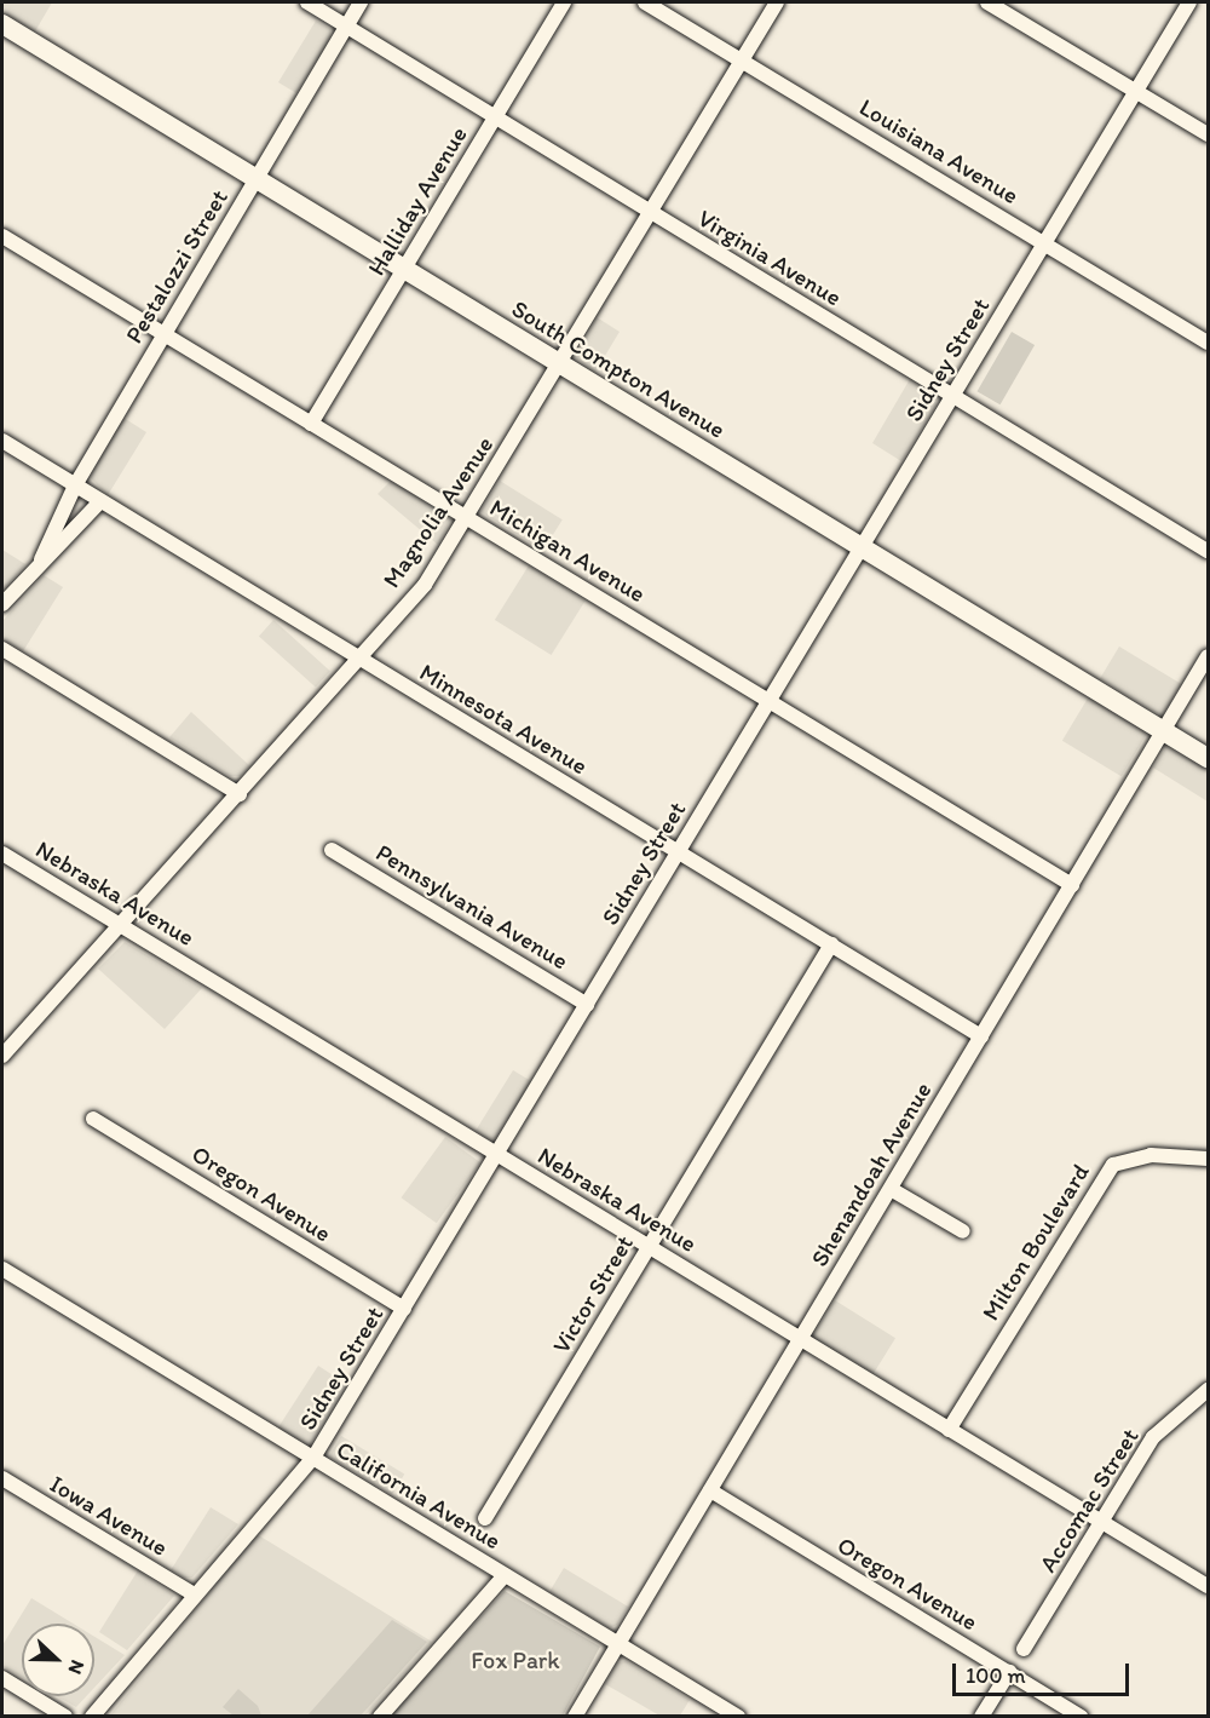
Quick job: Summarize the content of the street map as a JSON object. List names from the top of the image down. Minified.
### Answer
{"streets":{"main road":["South Compton Avenue"],"street":["Louisiana Avenue","Halliday Avenue","Virginia Avenue","Pestalozzi Street","Sidney Street","Magnolia Avenue","Michigan Avenue","Minnesota Avenue","Nebraska Avenue","Pennsylvania Avenue","Shenandoah Avenue","Oregon Avenue","Milton Boulevard","Victor Street","California Avenue","Accomac Street","Iowa Avenue"]},"crossings":[["Louisiana Avenue","Sidney Street"],["Louisiana Avenue","Magnolia Avenue"],["Halliday Avenue","Virginia Avenue"],["Halliday Avenue","South Compton Avenue"],["Halliday Avenue","Michigan Avenue"],["Virginia Avenue","Pestalozzi Street"],["Virginia Avenue","Sidney Street"],["Virginia Avenue","Magnolia Avenue"],["Pestalozzi Street","South Compton Avenue"],["Pestalozzi Street","Michigan Avenue"],["Pestalozzi Street","Minnesota Avenue"],["Sidney Street","South Compton Avenue"],["Sidney Street","Michigan Avenue"],["Sidney Street","Minnesota Avenue"],["Sidney Street","Nebraska Avenue"],["Sidney Street","Pennsylvania Avenue"],["Sidney Street","Oregon Avenue"],["Sidney Street","California Avenue"],["Sidney Street","Iowa Avenue"],["South Compton Avenue","Magnolia Avenue"],["South Compton Avenue","Shenandoah Avenue"],["Magnolia Avenue","Michigan Avenue"],["Magnolia Avenue","Minnesota Avenue"],["Magnolia Avenue","Nebraska Avenue"],["Michigan Avenue","Shenandoah Avenue"],["Minnesota Avenue","Shenandoah Avenue"],["Minnesota Avenue","Victor Street"],["Nebraska Avenue","Shenandoah Avenue"],["Nebraska Avenue","Milton Boulevard"],["Nebraska Avenue","Victor Street"],["Nebraska Avenue","Accomac Street"],["Shenandoah Avenue","Oregon Avenue"],["Shenandoah Avenue","California Avenue"]],"parks":["Fox Park"],"scale_bar":"100 m","north":"right"}
